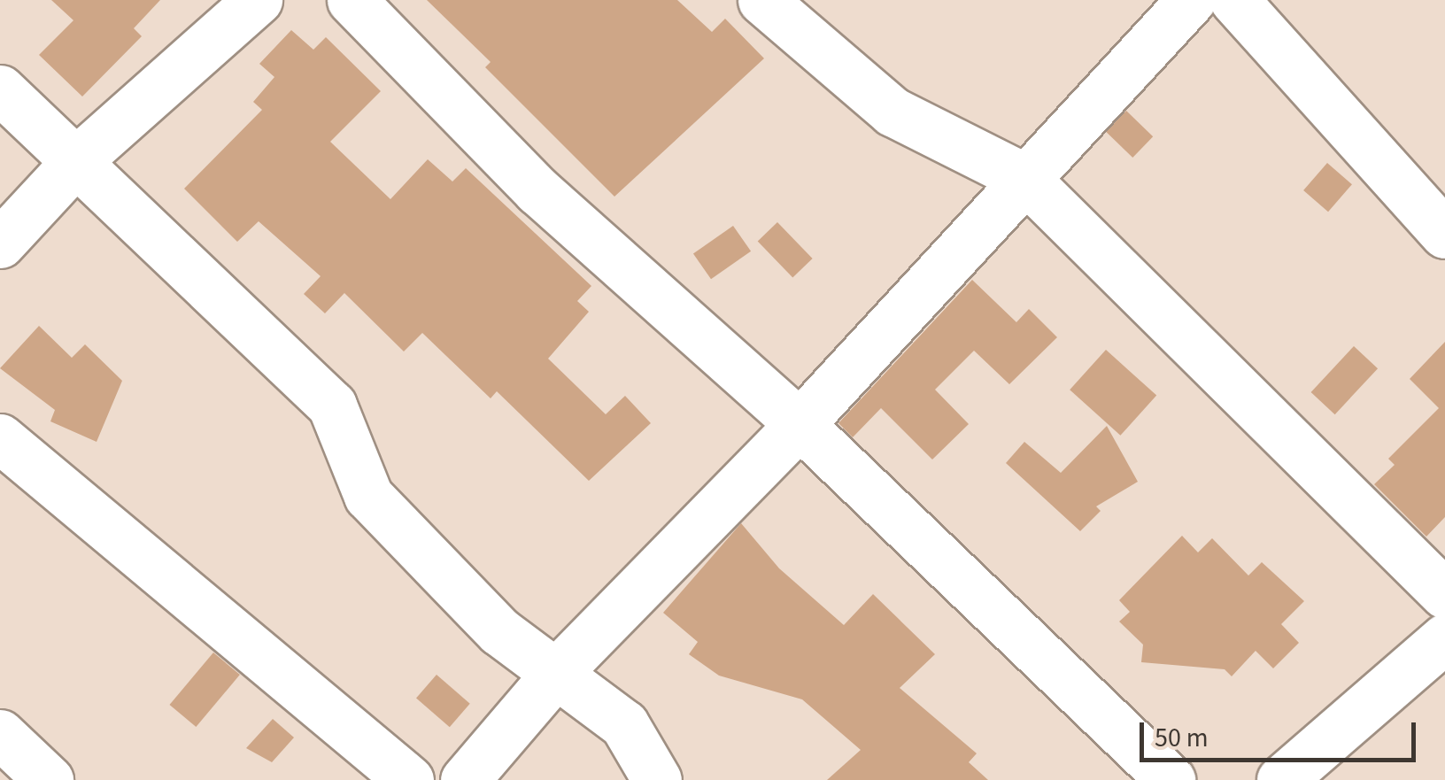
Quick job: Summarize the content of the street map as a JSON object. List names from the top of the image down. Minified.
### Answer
{"scale_bar":"50 m"}
